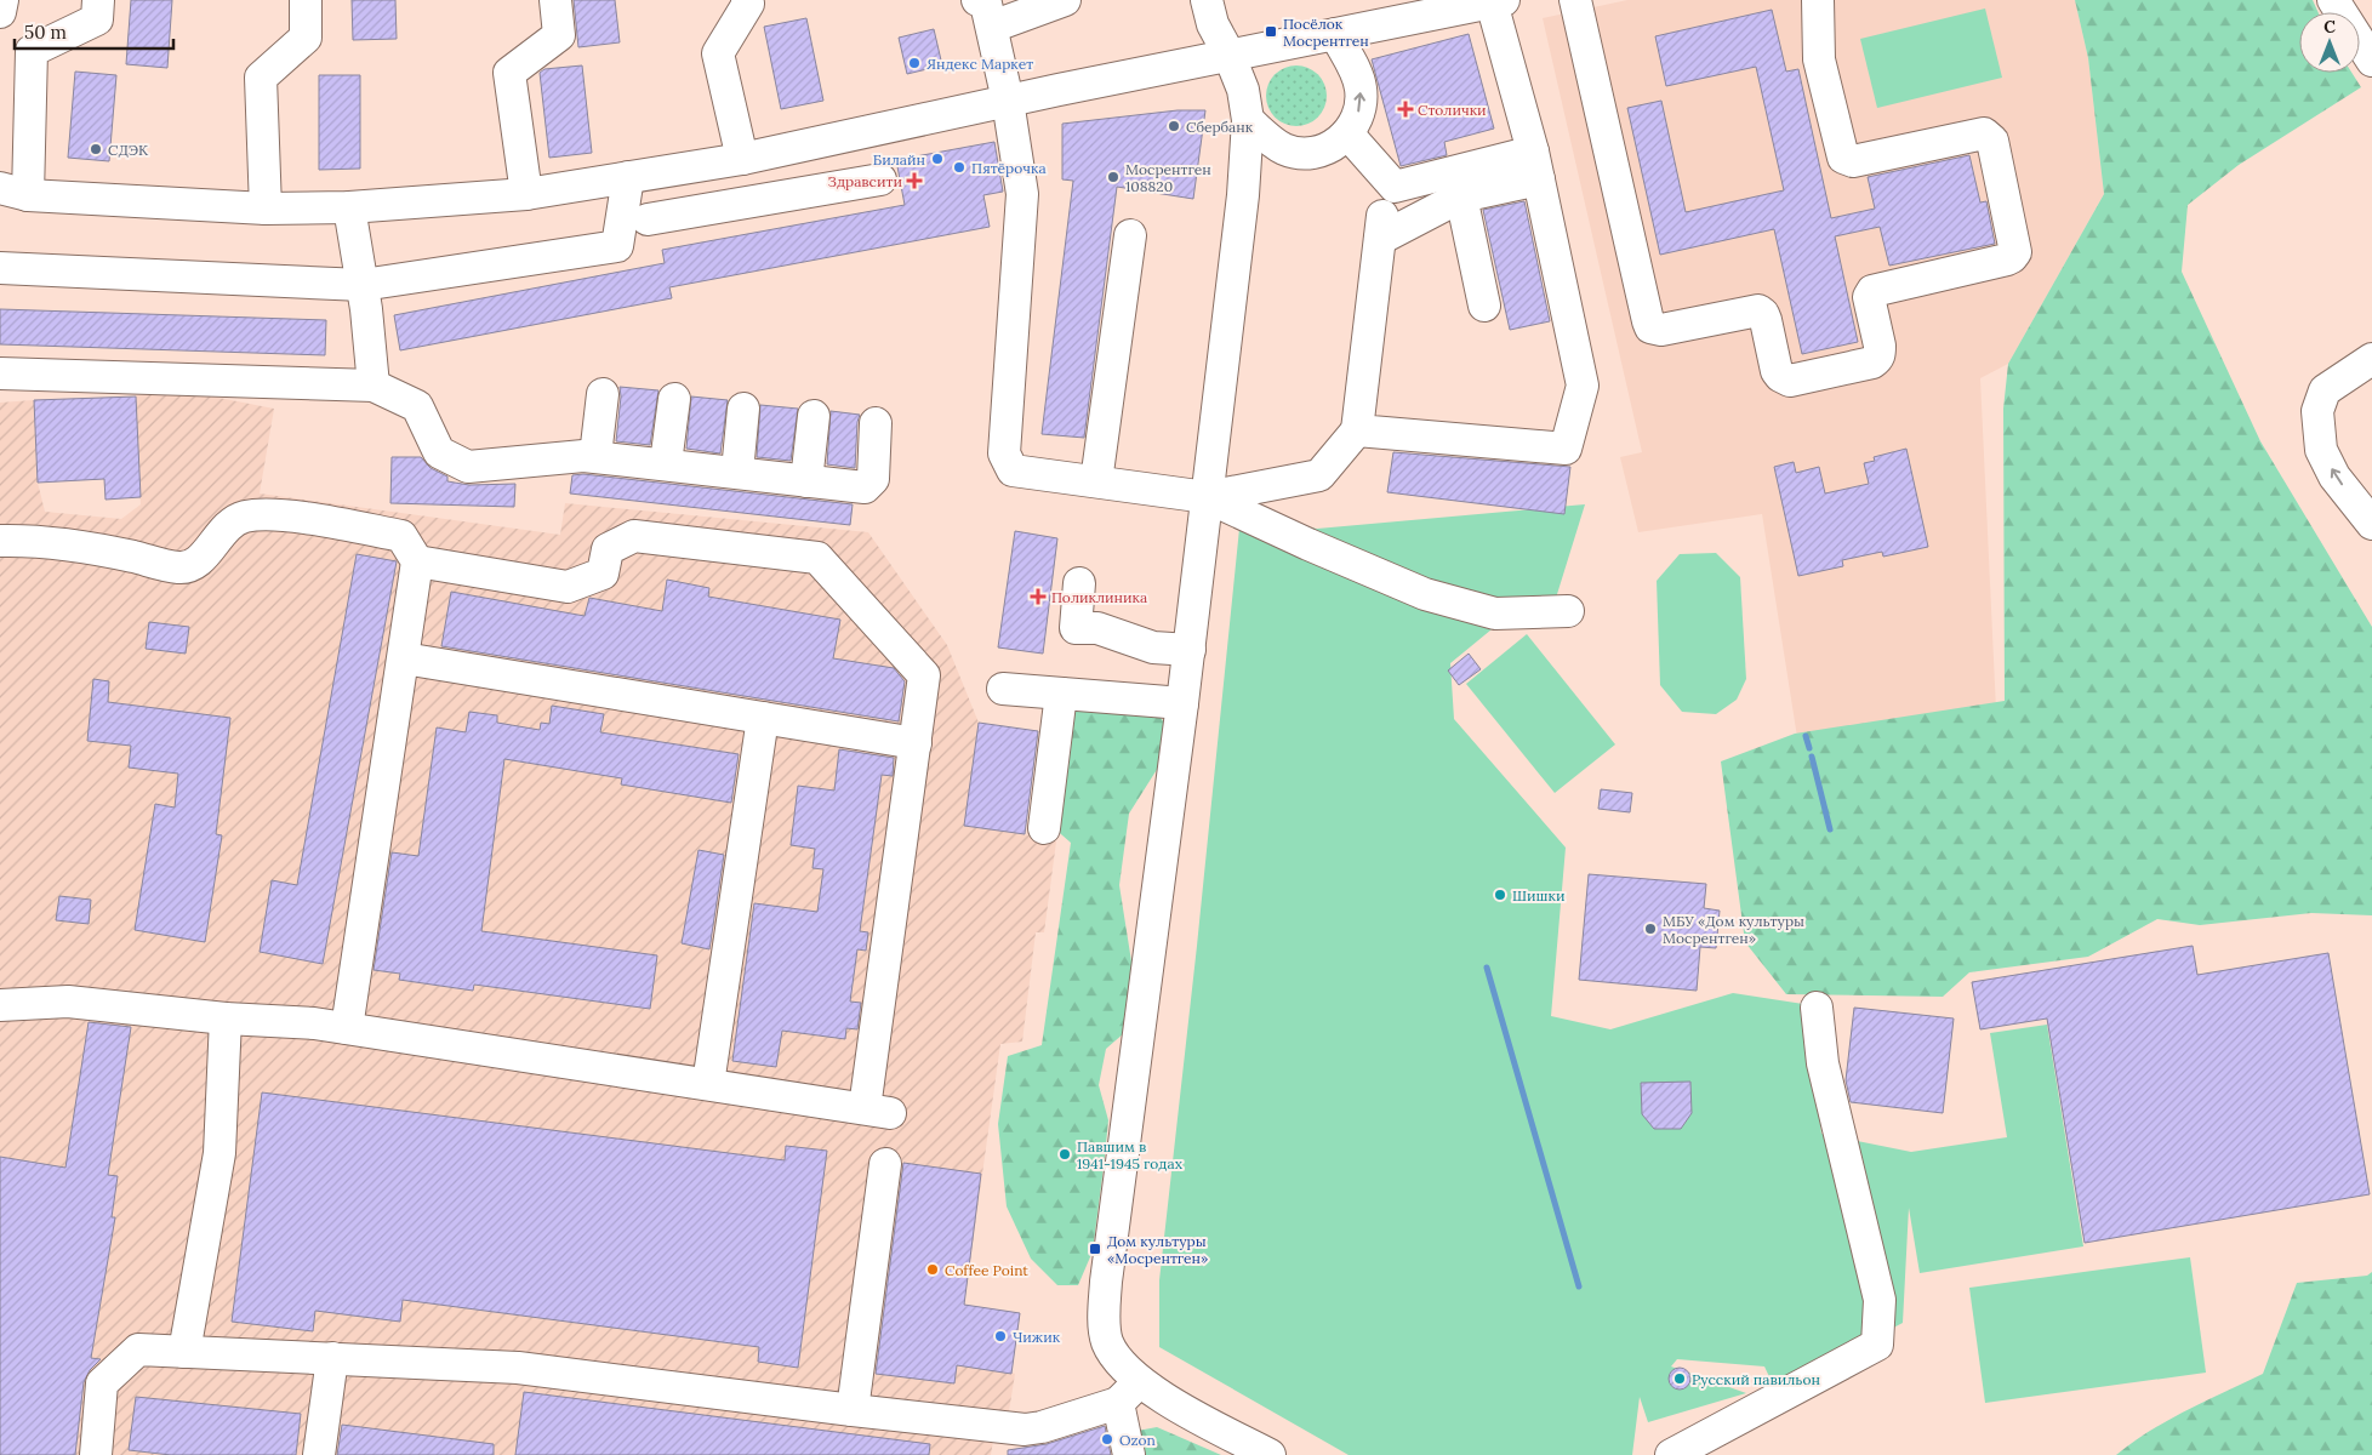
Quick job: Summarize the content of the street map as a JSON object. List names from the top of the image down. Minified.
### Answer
{"places":{"transit":["Посёлок Мосрентген","Дом культуры «Мосрентген»"],"other":["Яндекс Маркет","Сбербанк","СДЭК","Билайн","Пятёрочка","Мосрентген 108820","Шишки","МБУ «Дом культуры Мосрентген»","Павшим в 1941-1945 годах","Coffee Point","Чижик","Русский павильон","Ozon"],"health":["Столички","Здравсити","Поликлиника"]},"scale_bar":"50 m","north":"top"}
